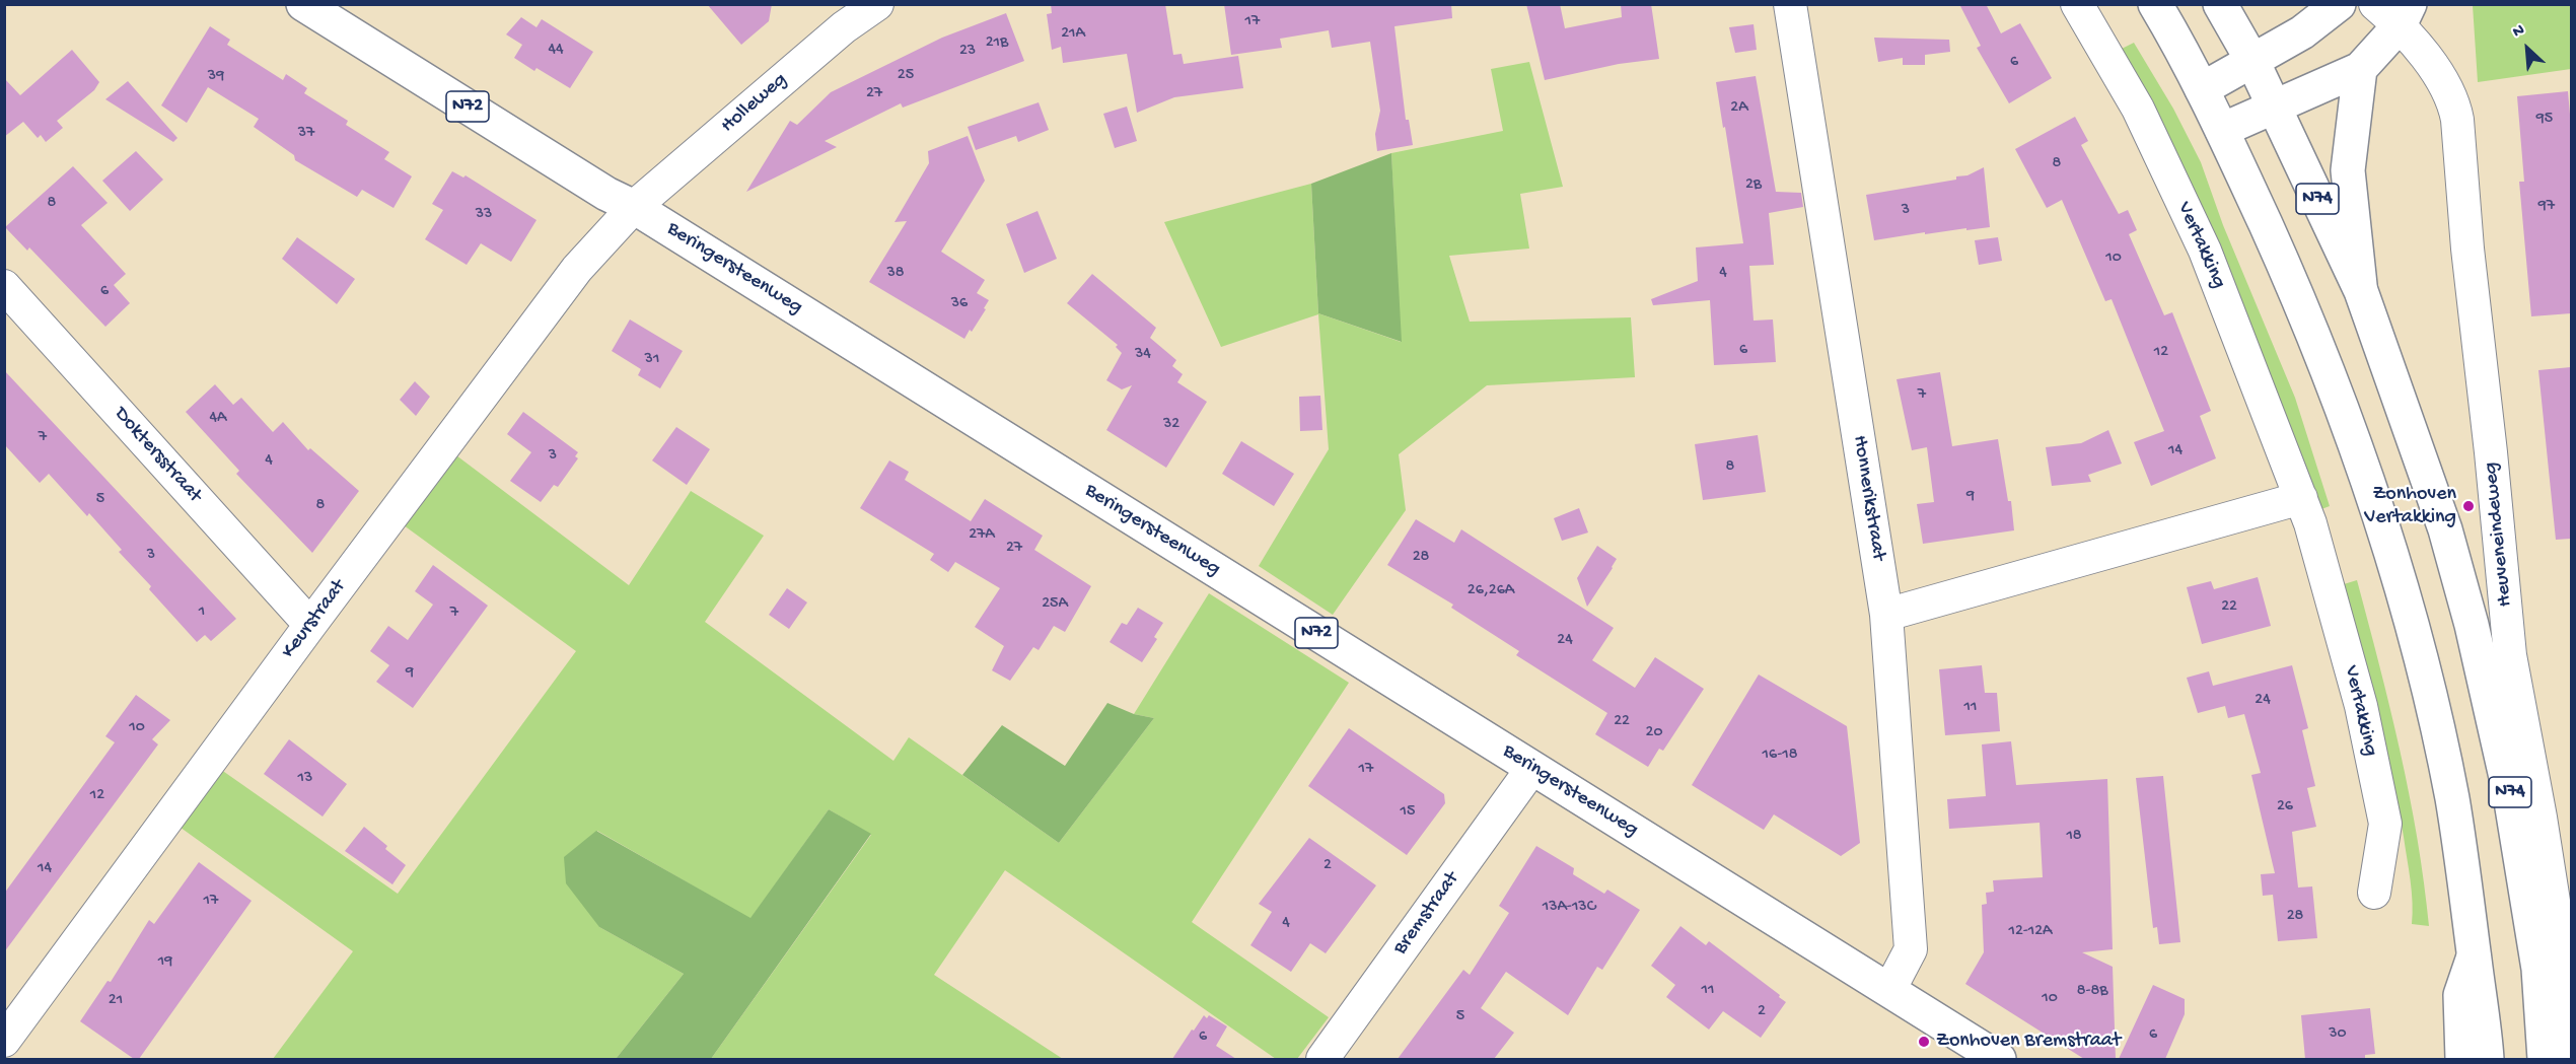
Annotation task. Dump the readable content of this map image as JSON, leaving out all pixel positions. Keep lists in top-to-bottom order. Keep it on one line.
{"streets":{"main road":["N72","N74","Beringersteenweg","Heuveneindeweg"],"street":["Holleweg","Vertakking","Doktersstraat","Honnerikstraat","Keurstraat","Bremstraat"]},"crossings":[["Holleweg","Beringersteenweg"],["Holleweg","Keurstraat"],["N74","Heuveneindeweg"],["Beringersteenweg","Honnerikstraat"],["Beringersteenweg","Keurstraat"],["Beringersteenweg","Bremstraat"],["Doktersstraat","Keurstraat"]],"places":["Zonhoven Vertakking","Zonhoven Bremstraat"],"house_numbers":["17","21A","21B","44","23","6","25","39","27","2A","95","37","8","2B","8","97","3","33","10","38","4","6","36","6","12","34","31","7","4A","32","7","14","3","4","8","9","5","8","27A","27","3","28","26,26A","25A","22","1","7","24","9","24","11","22","10","20","16-18","17","13","12","26","15","18","2","14","17","13A-13C","28","4","12-12A","19","11","8-8B","10","21","2","5","30","6","6"],"north":"top left"}
